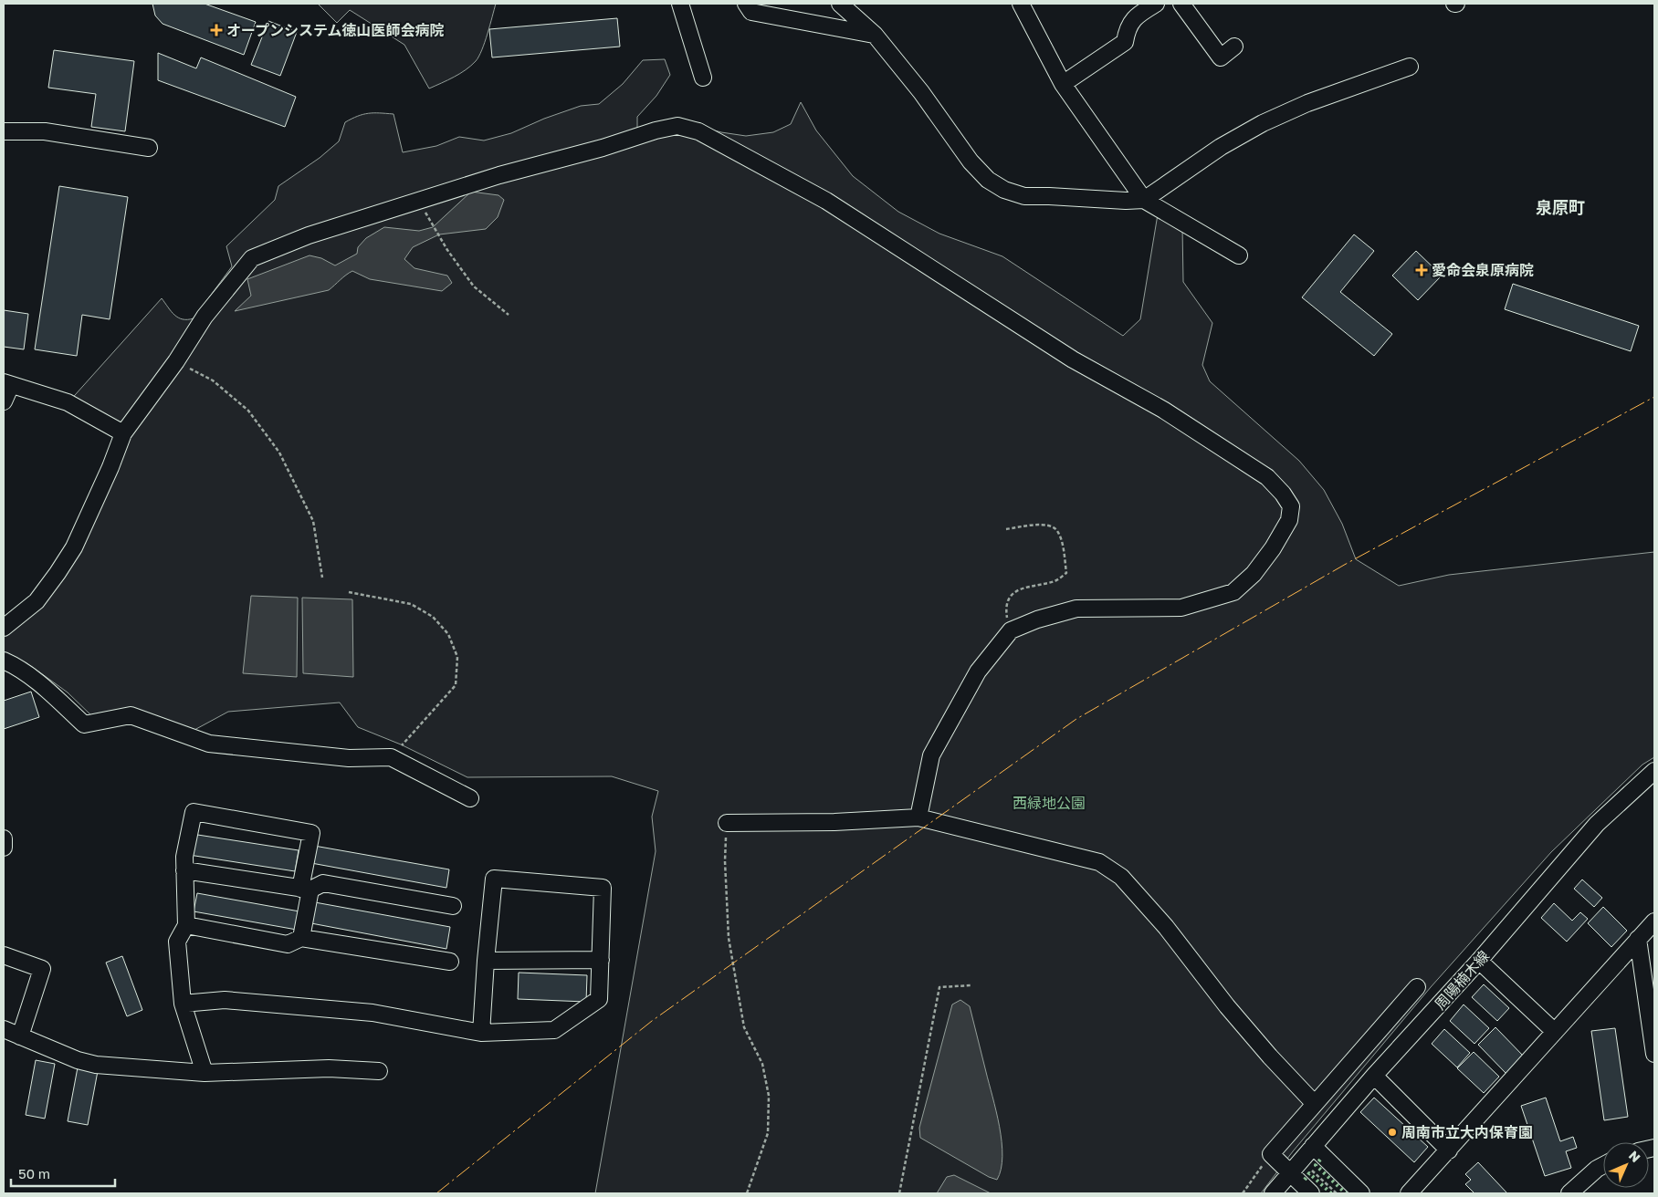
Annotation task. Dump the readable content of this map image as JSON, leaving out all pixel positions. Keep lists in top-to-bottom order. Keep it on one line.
{"streets":{"street":["周陽楠木線"]},"districts":["泉原町"],"parks":["西緑地公園"],"places":{"health":["オープンシステム徳山医師会病院","愛命会泉原病院"],"other":["周南市立大内保育園"]},"scale_bar":"50 m","north":"top right"}
